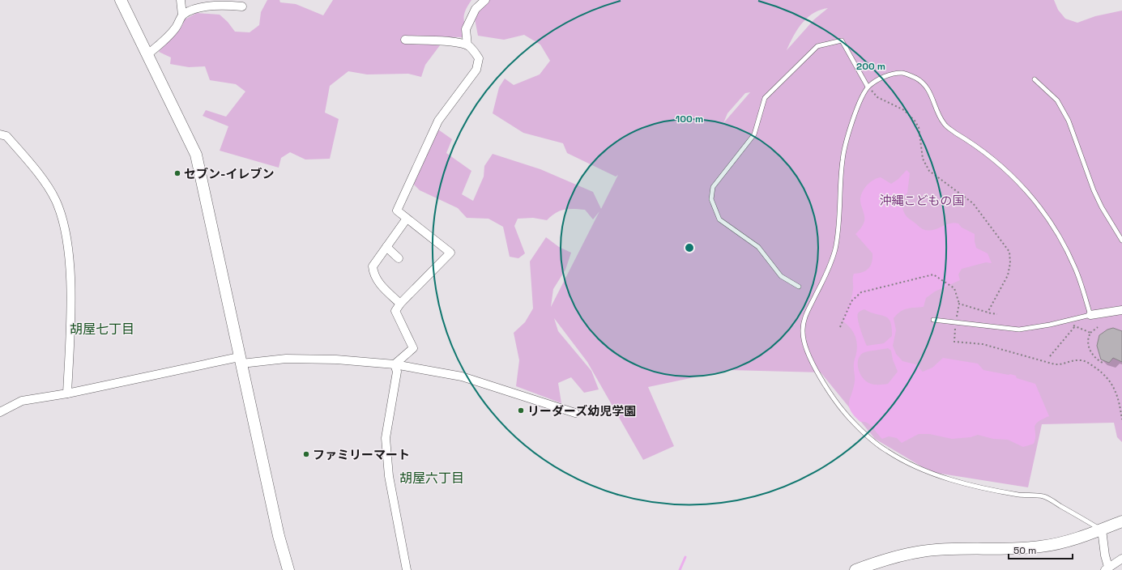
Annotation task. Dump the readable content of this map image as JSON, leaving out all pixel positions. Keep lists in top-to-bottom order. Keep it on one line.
{"districts":["胡屋七丁目","胡屋六丁目"],"parks":["沖縄こどもの国"],"places":["セブン-イレブン","リーダーズ幼児学園","ファミリーマート"],"scale_bar":"50 m","rings":["200 m","100 m"]}
